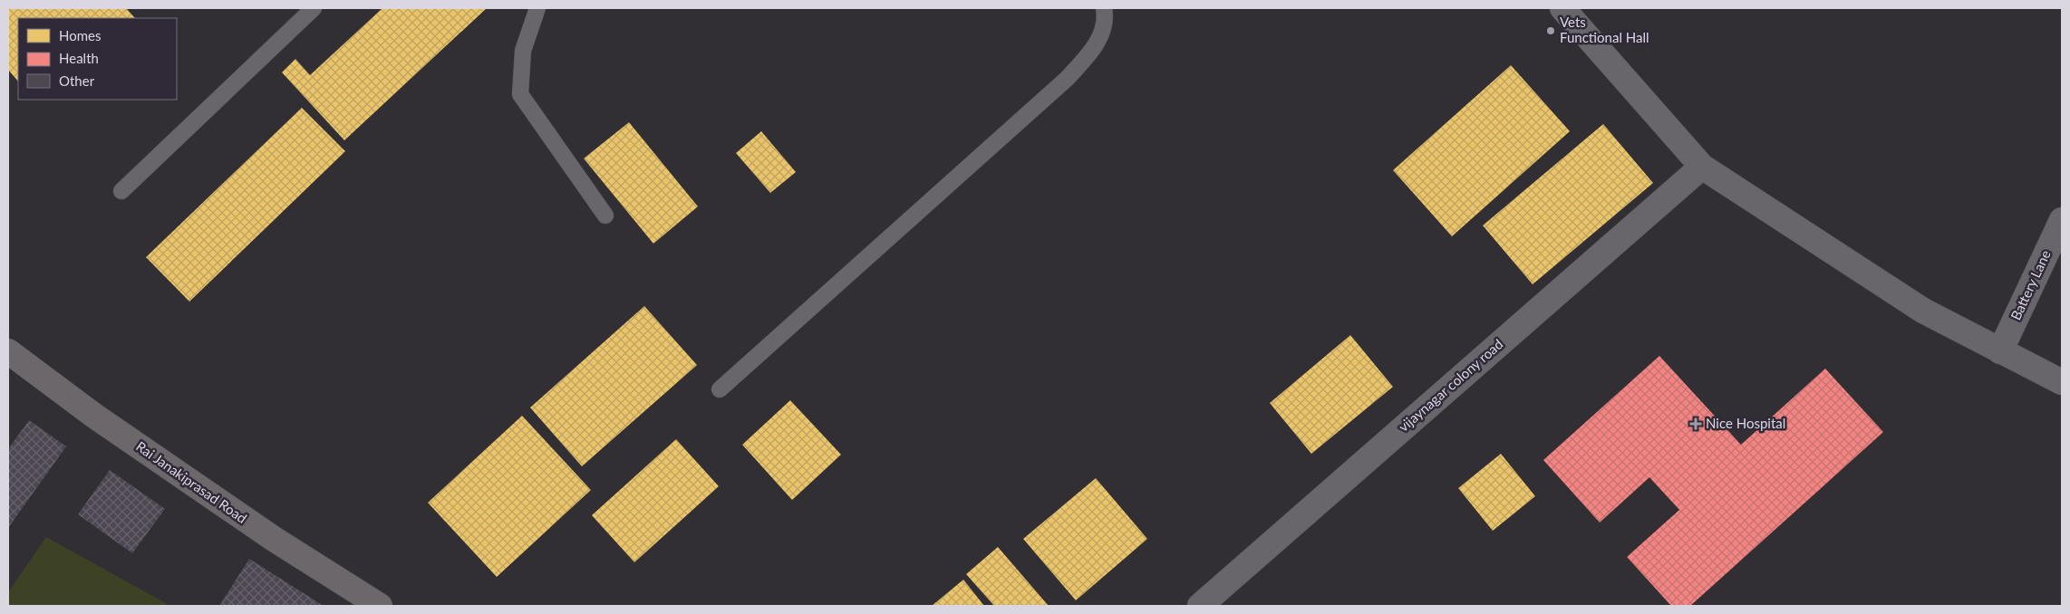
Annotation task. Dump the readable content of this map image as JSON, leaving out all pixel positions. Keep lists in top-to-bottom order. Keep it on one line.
{"streets":{"main road":["Rai Janakiprasad Road"],"street":["Battery Lane","vijaynagar colony road"]},"places":{"other":["Vets Functional Hall"],"health":["Nice Hospital"]},"legend":["Homes","Health","Other"]}
